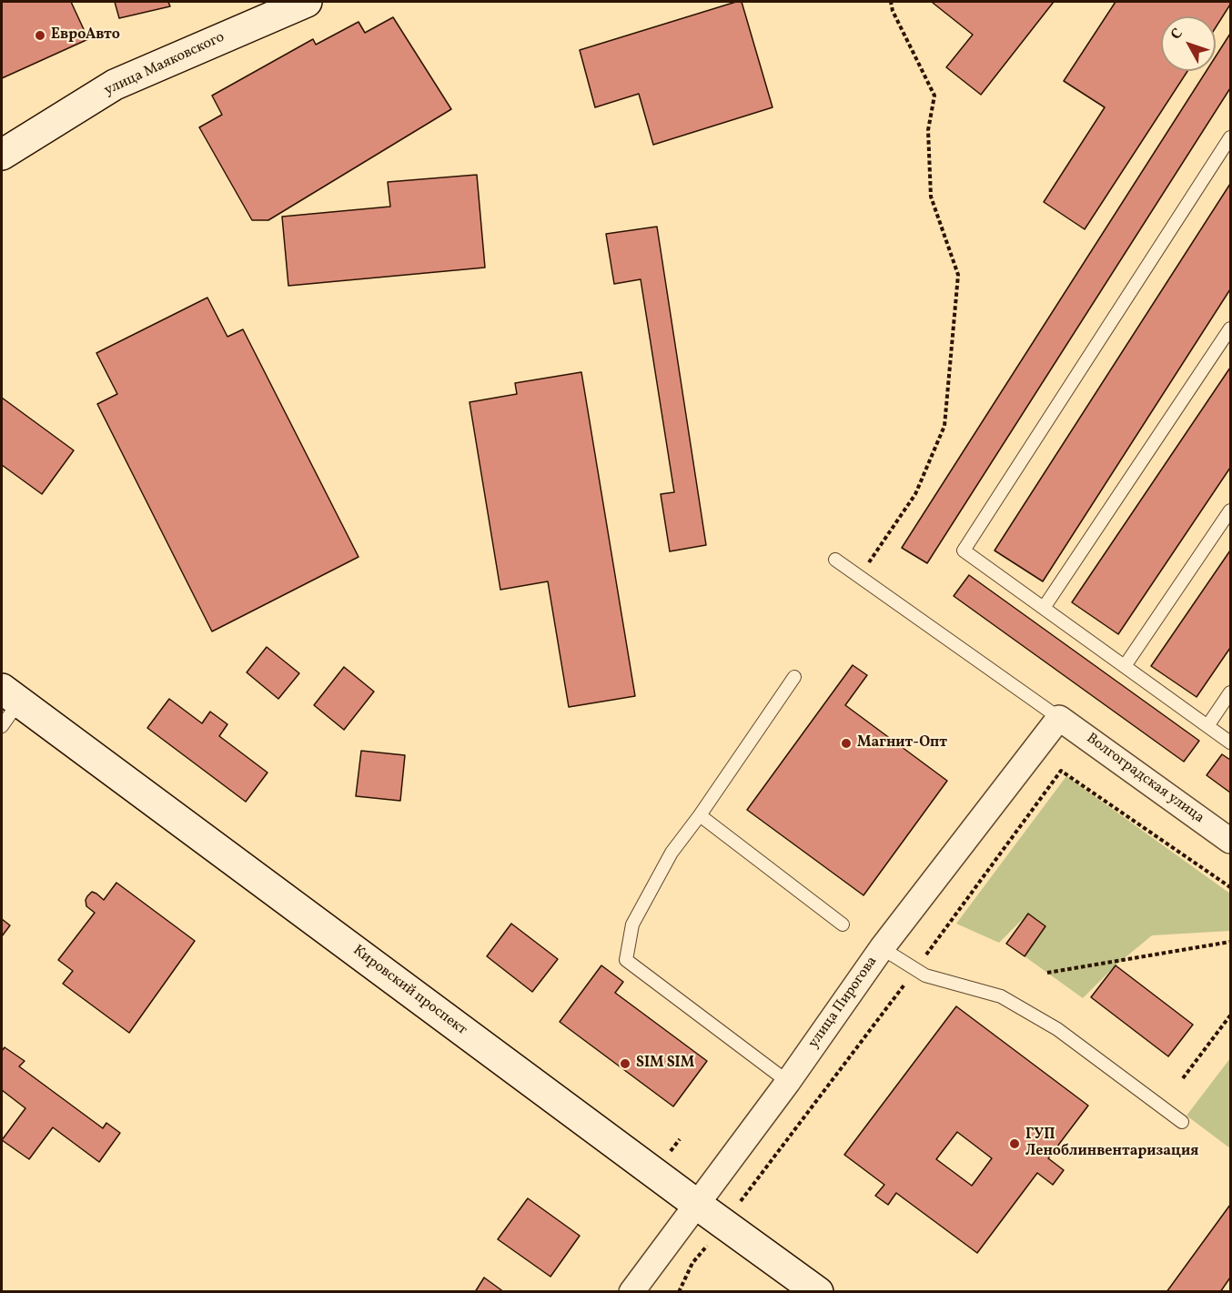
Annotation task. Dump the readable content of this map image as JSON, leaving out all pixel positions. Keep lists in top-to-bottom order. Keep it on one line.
{"streets":{"main road":["улица Маяковского","Кировский проспект"],"street":["Волгоградская улица","улица Пирогова"]},"crossings":[["Волгоградская улица","улица Пирогова"],["Кировский проспект","улица Пирогова"]],"places":["ЕвроАвто","Магнит-Опт","SIM SIM","ГУП Леноблинвентаризация"],"north":"top left"}
